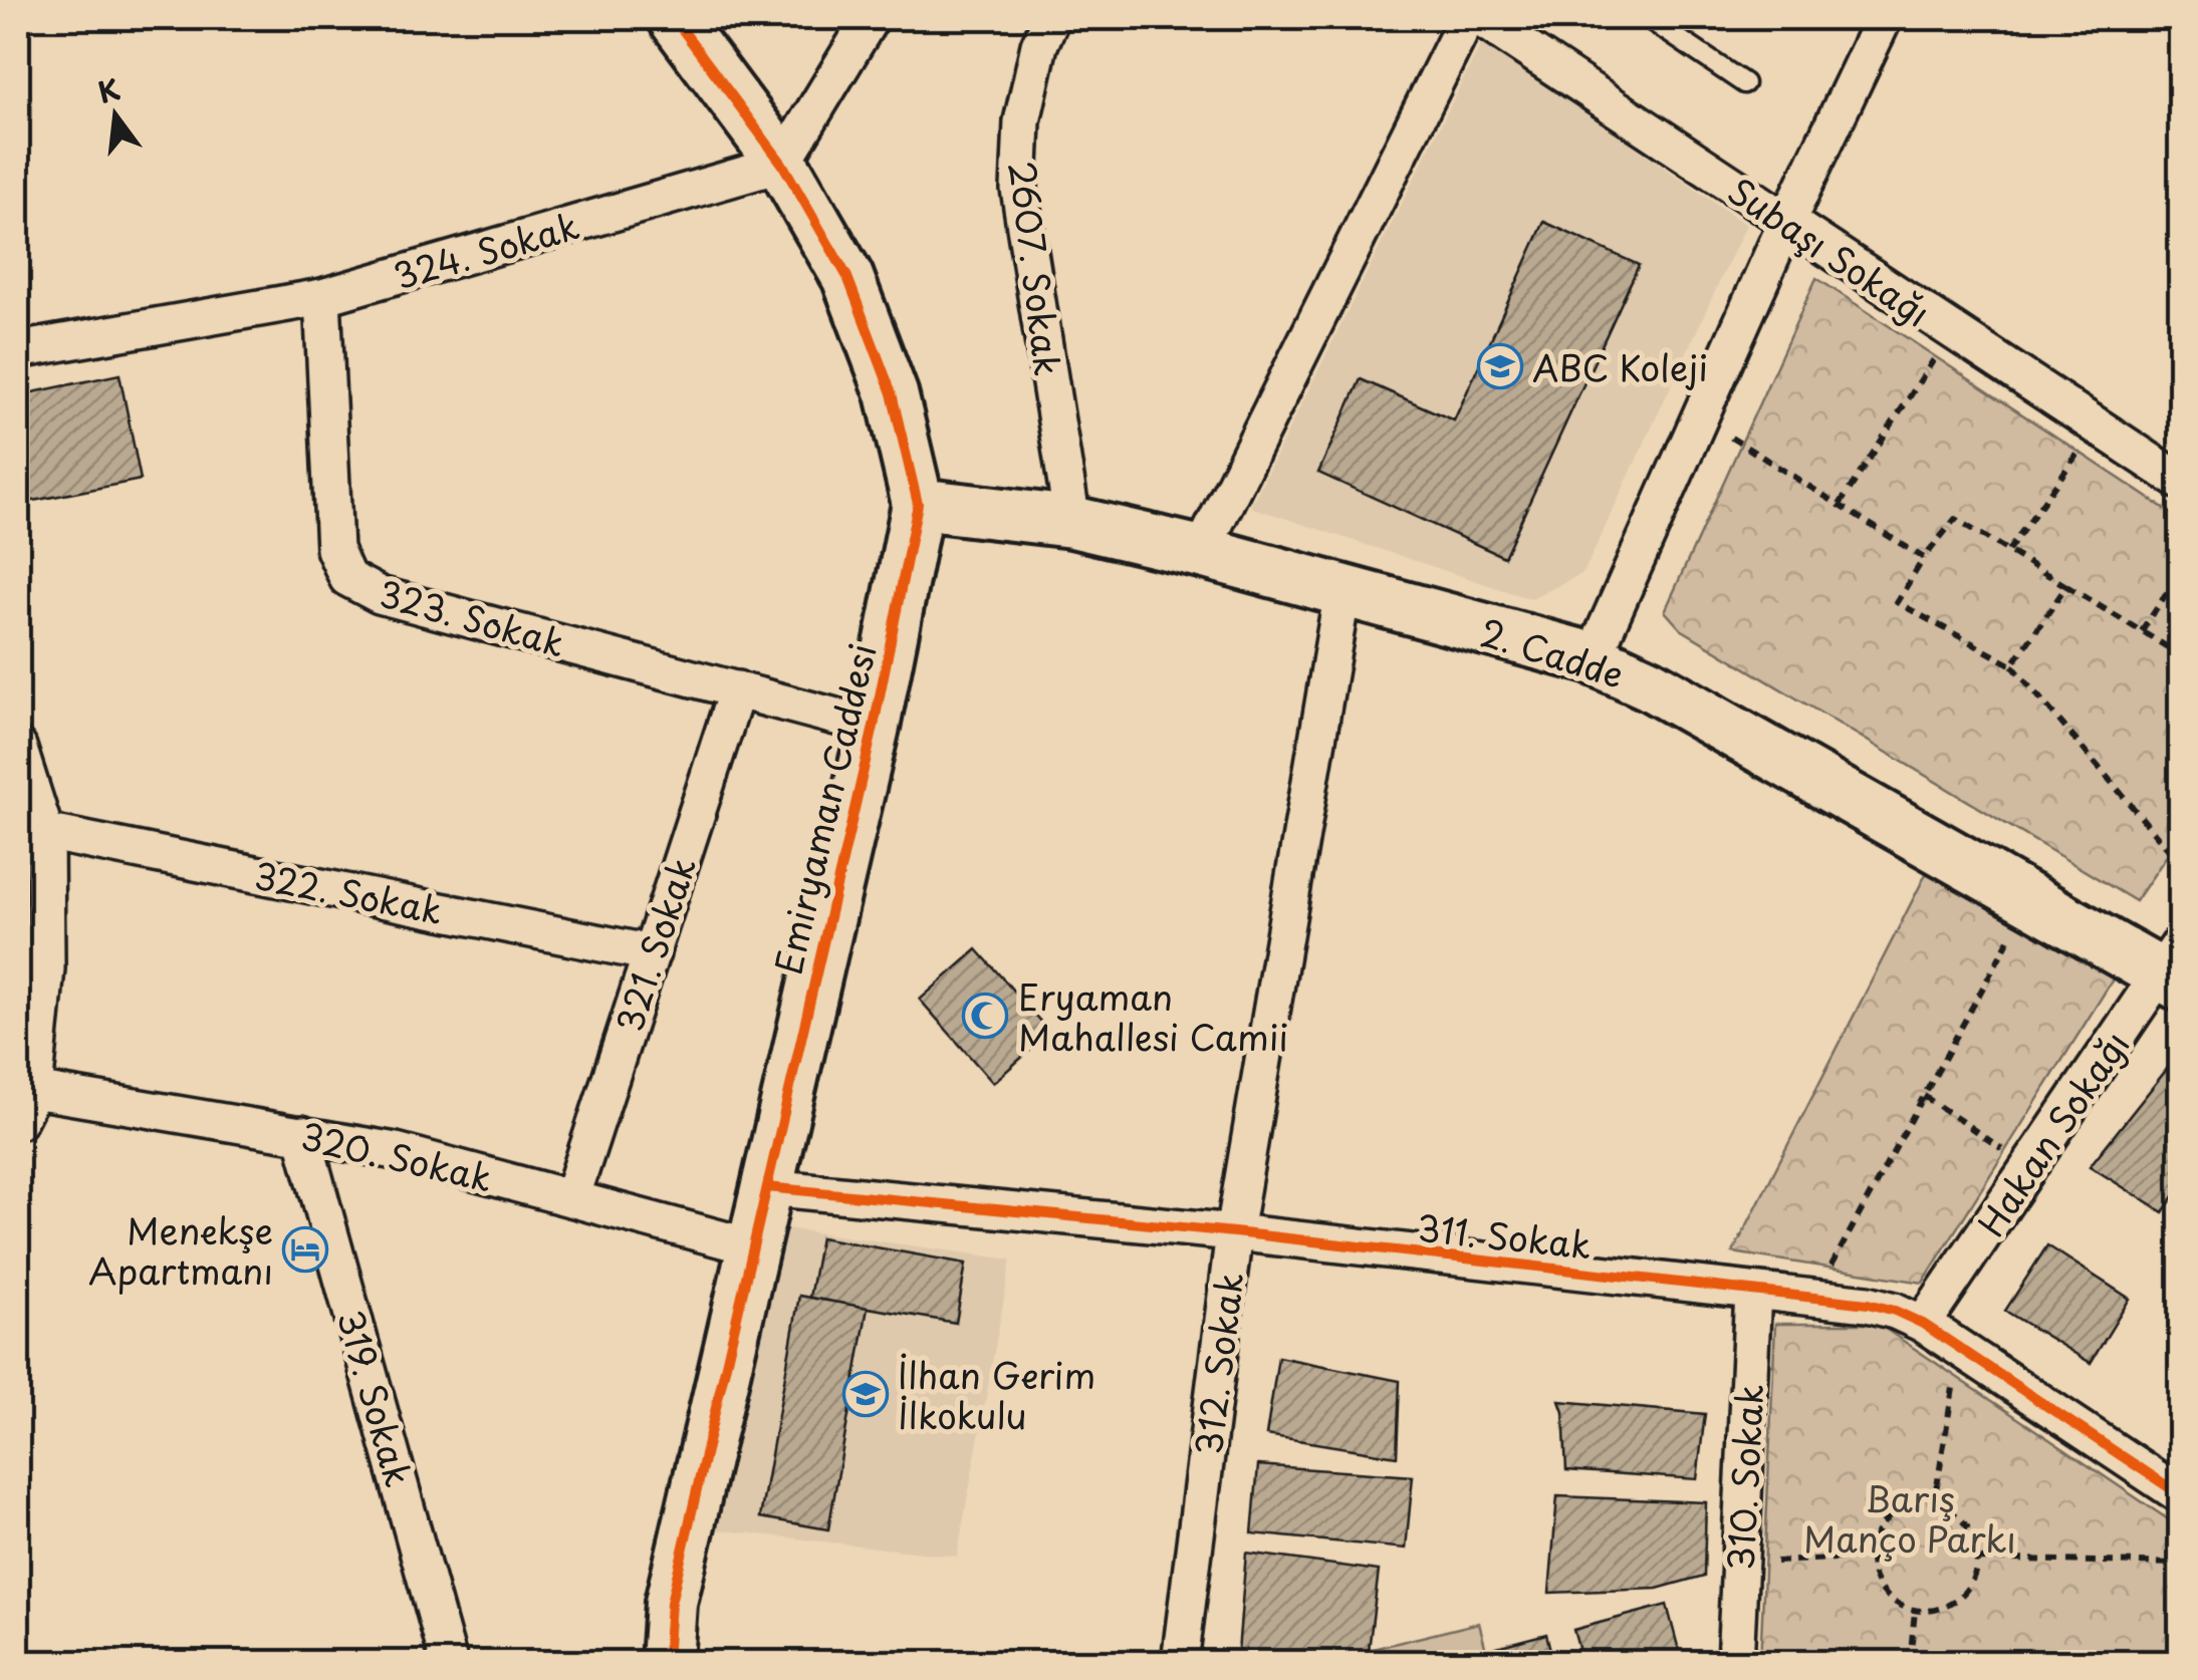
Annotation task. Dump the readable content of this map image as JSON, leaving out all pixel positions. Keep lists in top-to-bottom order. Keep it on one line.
{"streets":{"street":["324. Sokak","Subaşı Sokağı","2607. Sokak","323. Sokak","2. Cadde","Emiryaman Caddesi","322. Sokak","321. Sokak","Hakan Sokağı","320. Sokak","311. Sokak","312. Sokak","319. Sokak","310. Sokak"]},"crossings":[["324. Sokak","323. Sokak"],["324. Sokak","Emiryaman Caddesi"],["2607. Sokak","2. Cadde"],["323. Sokak","Emiryaman Caddesi"],["323. Sokak","321. Sokak"],["2. Cadde","Emiryaman Caddesi"],["2. Cadde","Hakan Sokağı"],["2. Cadde","312. Sokak"],["Emiryaman Caddesi","320. Sokak"],["Emiryaman Caddesi","311. Sokak"],["322. Sokak","321. Sokak"],["321. Sokak","320. Sokak"],["Hakan Sokağı","311. Sokak"],["320. Sokak","319. Sokak"],["311. Sokak","312. Sokak"],["311. Sokak","310. Sokak"]],"parks":["Barış Manço Parkı"],"places":{"school or university":["ABC Koleji","İlhan Gerim İlkokulu"],"mosque":["Eryaman Mahallesi Camii"],"hotel":["Menekşe Apartmanı"]},"north":"top"}
